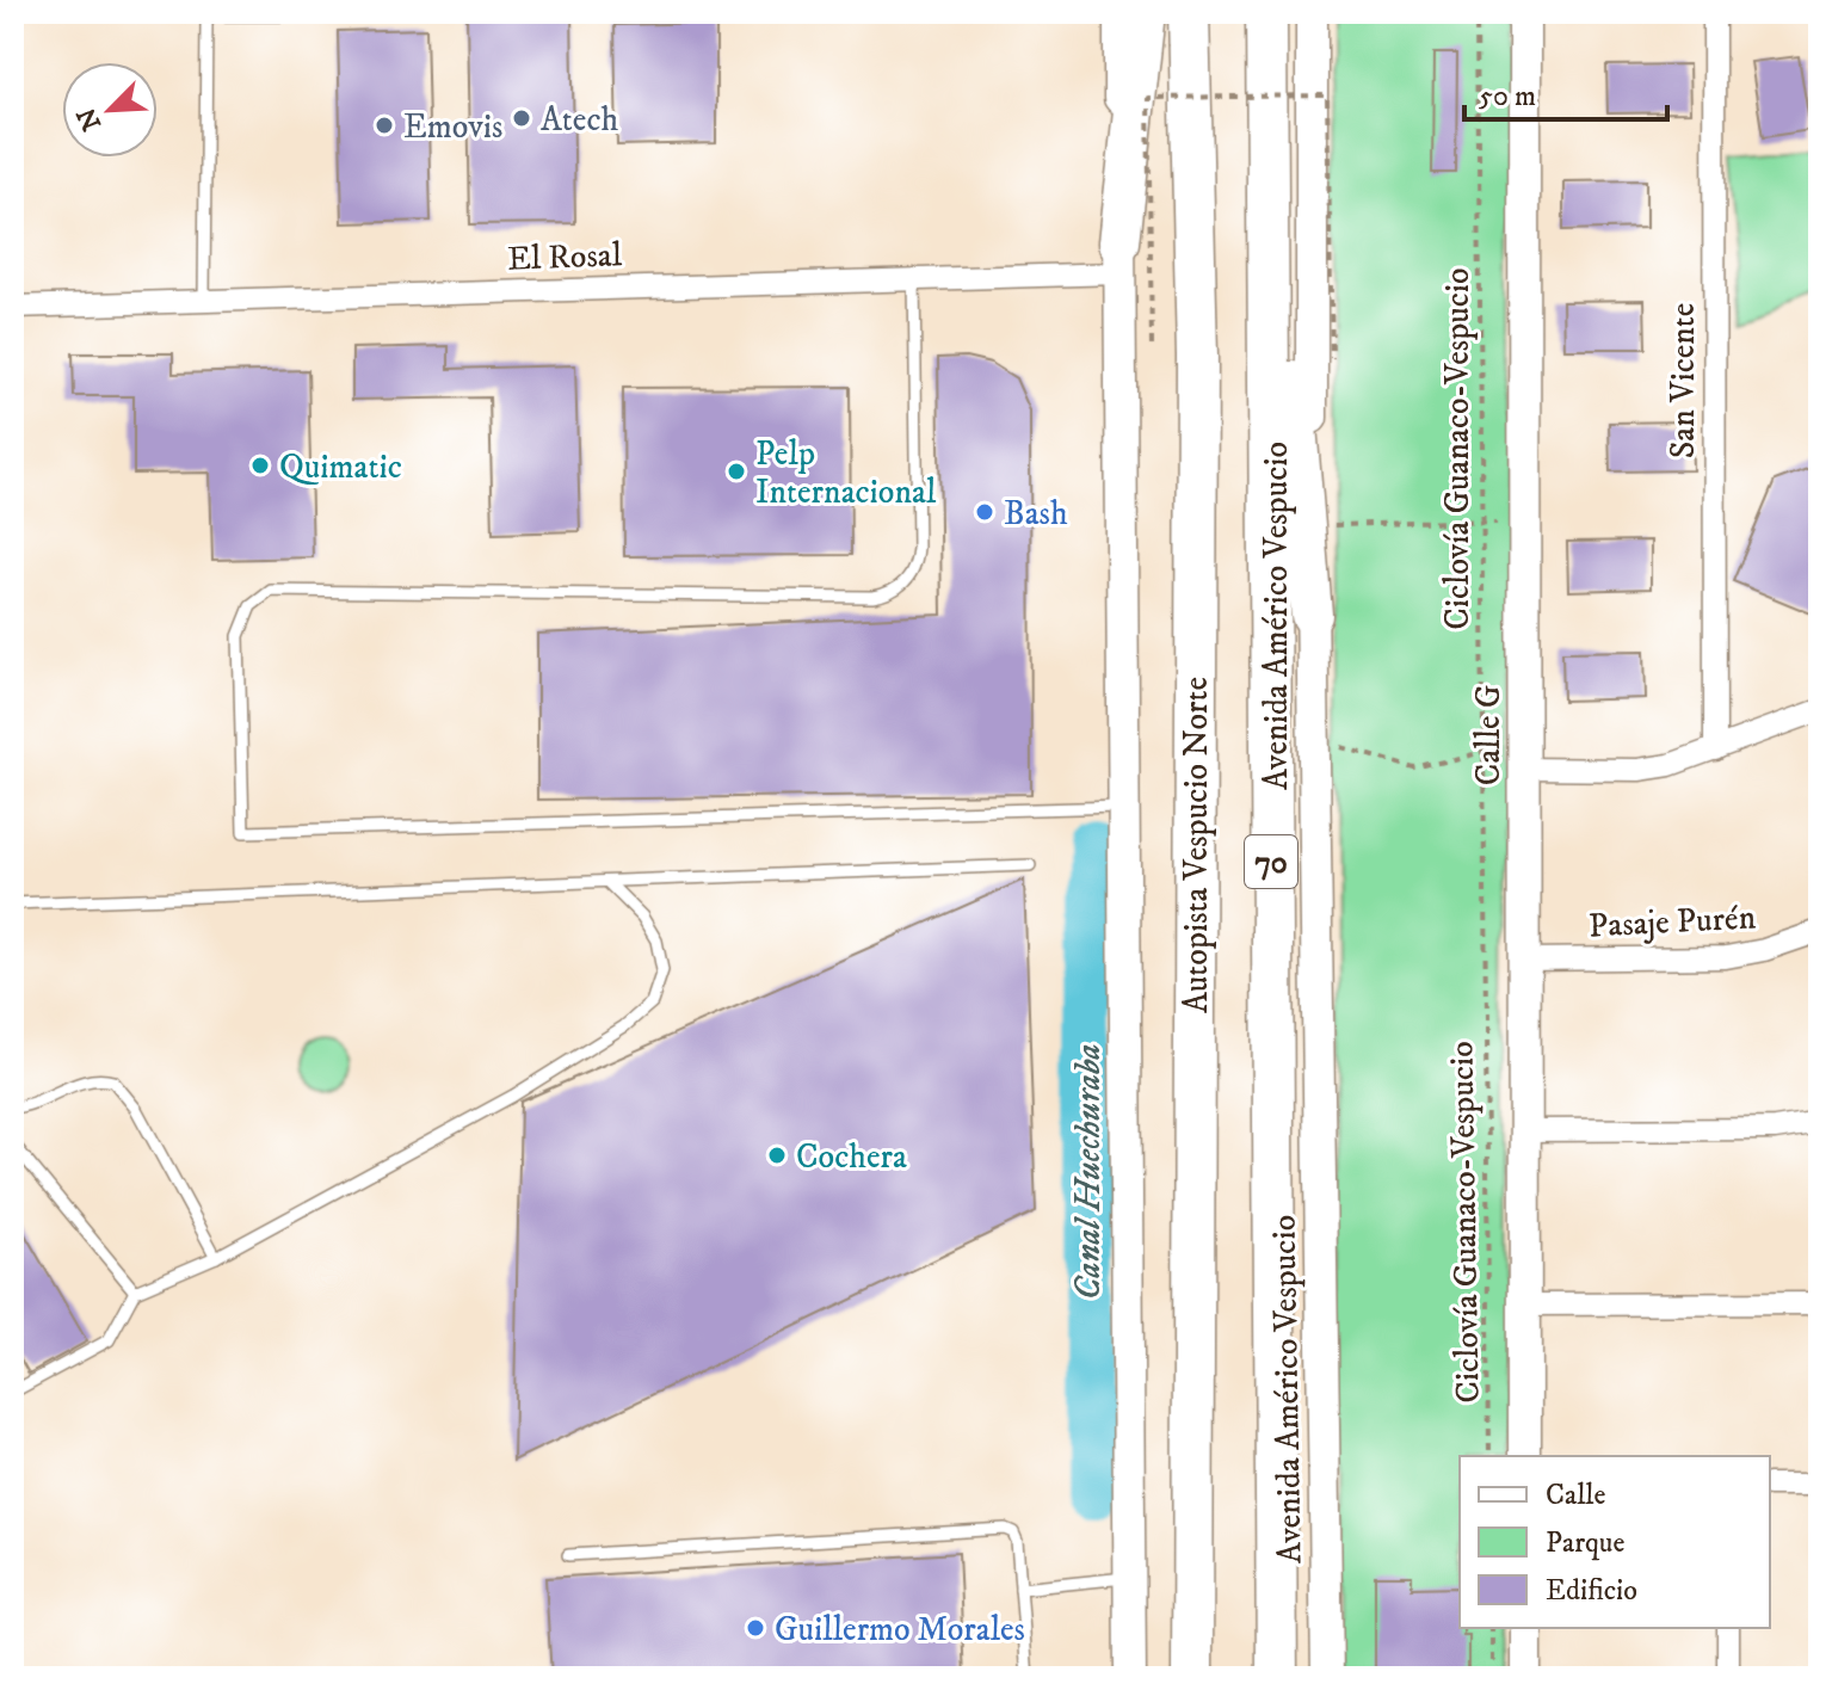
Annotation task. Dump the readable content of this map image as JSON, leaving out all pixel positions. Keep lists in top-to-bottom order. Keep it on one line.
{"streets":{"highway":["Autopista Vespucio Norte","70"],"main road":["Avenida Américo Vespucio","Calle G"],"street":["El Rosal","San Vicente","Pasaje Purén"],"path":["Ciclovía Guanaco-Vespucio"]},"crossings":[["Calle G","Pasaje Purén"]],"water":["Canal Huechuraba"],"places":["Atech","Emovis","Quimatic","Pelp Internacional","Bash","Cochera","Guillermo Morales"],"legend":["Calle","Parque","Edificio"],"scale_bar":"50 m","north":"bottom left"}
